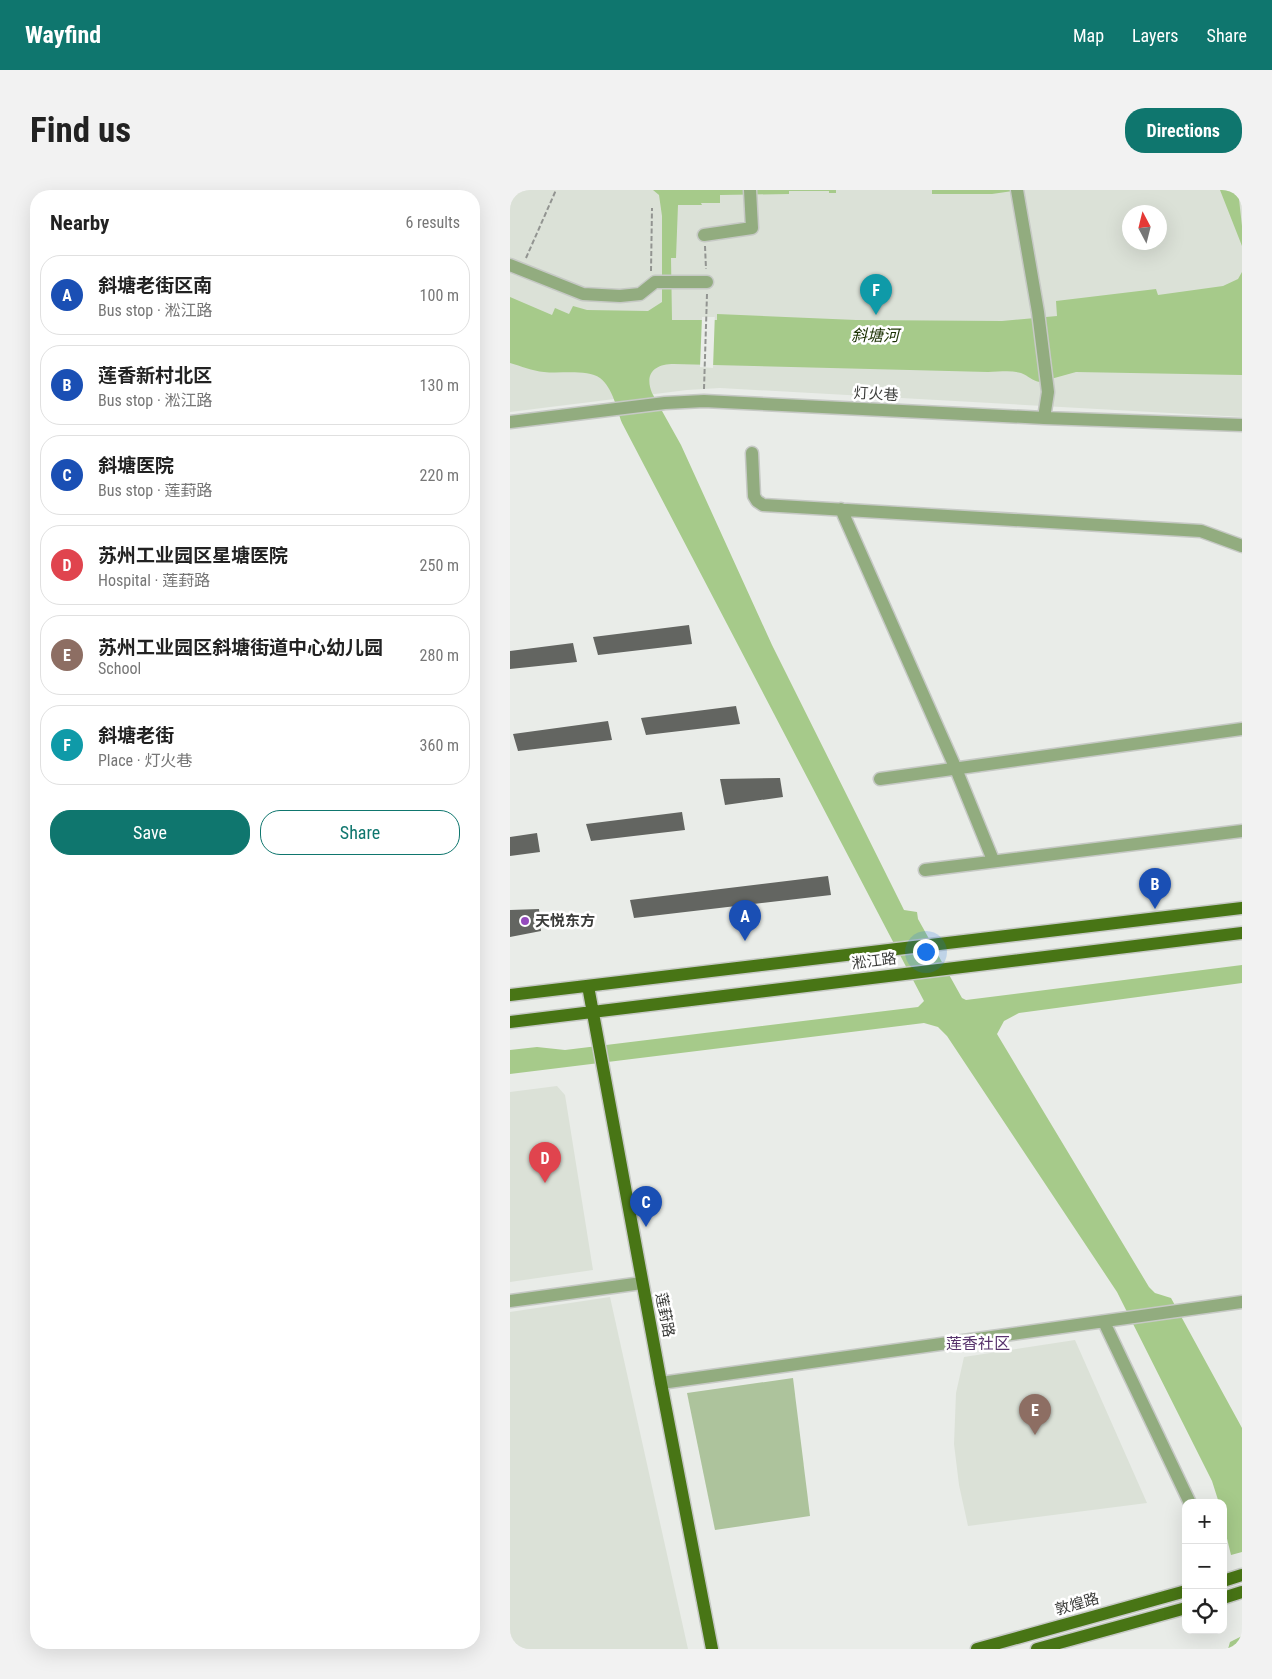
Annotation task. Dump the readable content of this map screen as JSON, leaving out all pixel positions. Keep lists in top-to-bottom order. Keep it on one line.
{"streets":{"main road":["淞江路","莲葑路","敦煌路"],"street":["灯火巷"]},"crossings":[["淞江路","莲葑路"]],"districts":["莲香社区"],"water":["斜塘河"],"places":["天悦东方"],"north":"top","page":{"header":"Wayfind","nav":["Map","Layers","Share"],"buttons":["Directions",["Save","Share"]],"title":"Find us","heading":["Nearby","6 results"],"list":[{"mark":"A","name":"斜塘老街区南","note":"Bus stop · 淞江路","value":"100 m"},{"mark":"B","name":"莲香新村北区","note":"Bus stop · 淞江路","value":"130 m"},{"mark":"C","name":"斜塘医院","note":"Bus stop · 莲葑路","value":"220 m"},{"mark":"D","name":"苏州工业园区星塘医院","note":"Hospital · 莲葑路","value":"250 m"},{"mark":"E","name":"苏州工业园区斜塘街道中心幼儿园","note":"School","value":"280 m"},{"mark":"F","name":"斜塘老街","note":"Place · 灯火巷","value":"360 m"}],"pins":["F","B","A","D","C","E"],"map_buttons":["+","−"]}}
